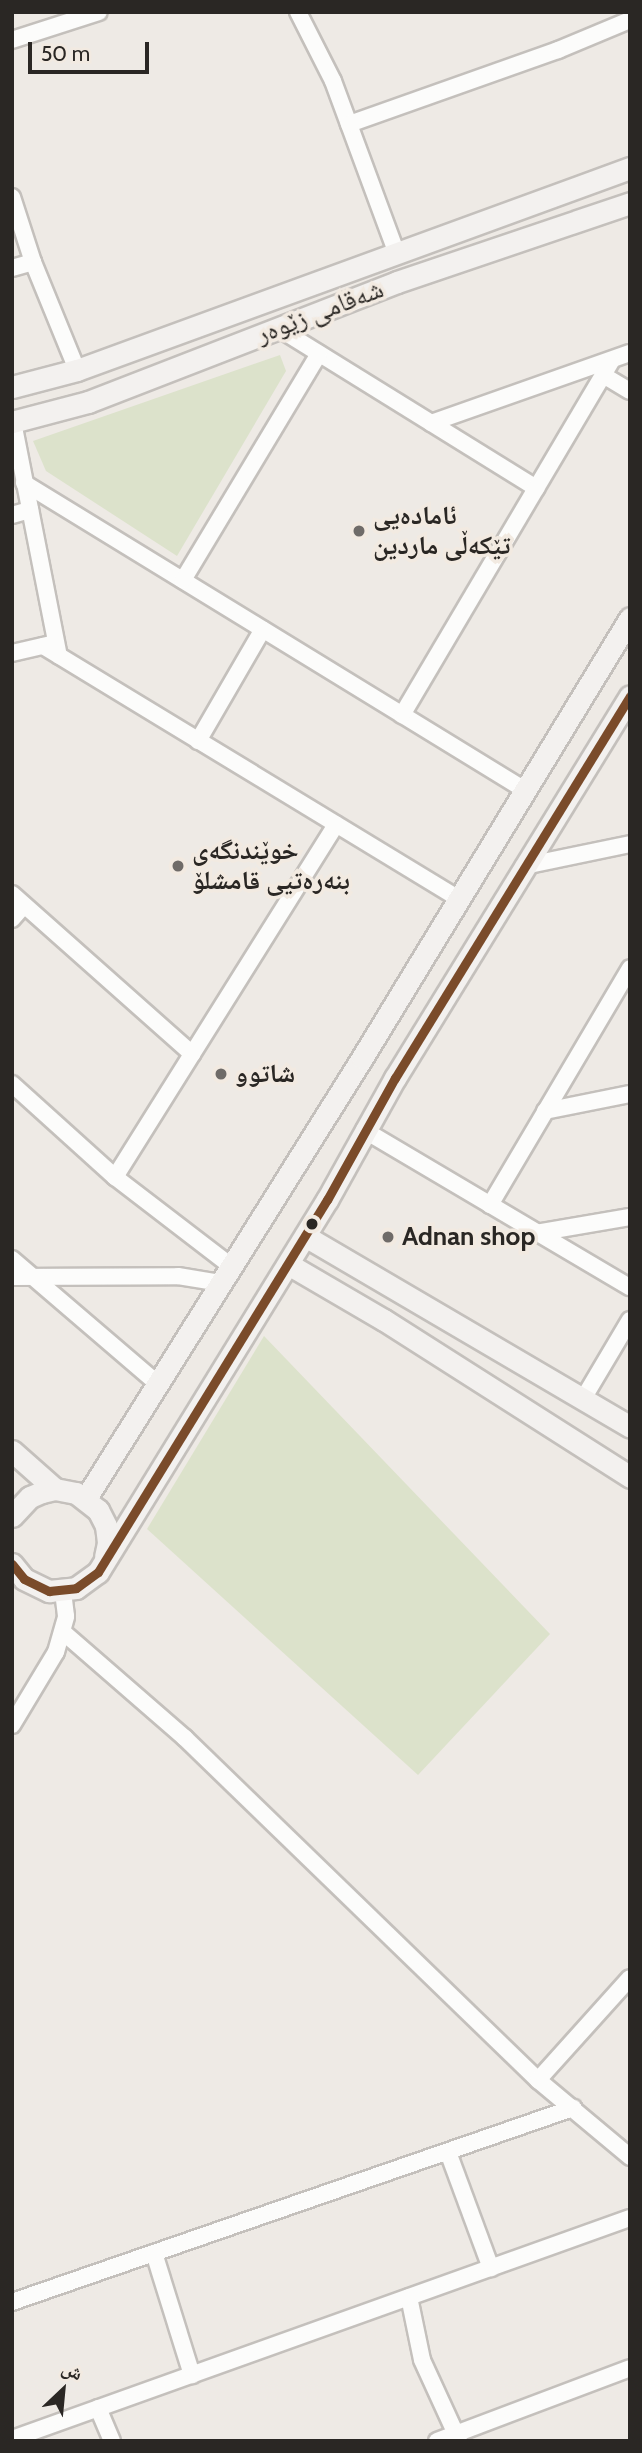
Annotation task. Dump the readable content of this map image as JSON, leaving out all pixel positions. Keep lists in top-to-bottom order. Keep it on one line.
{"streets":{"street":["شەقامی زێوەر"]},"places":["ئامادەیی تێکەڵی ماردین","خوێندنگەی بنەرەتیی قامشلۆ","شاتوو","Adnan shop"],"scale_bar":"50 m","north":"top right"}
